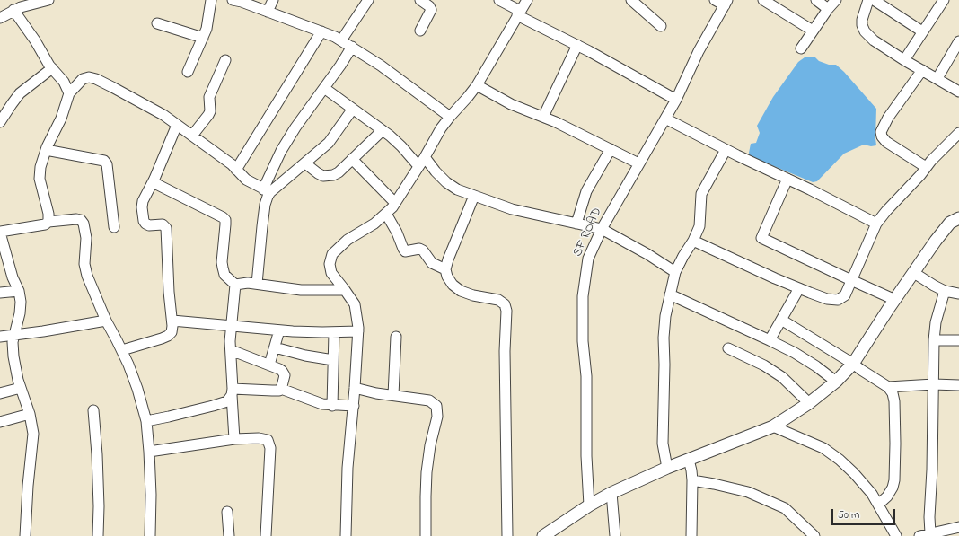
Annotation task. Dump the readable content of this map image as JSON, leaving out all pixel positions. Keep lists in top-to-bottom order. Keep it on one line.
{"streets":{"street":["SF ROAD"]},"scale_bar":"50 m"}
